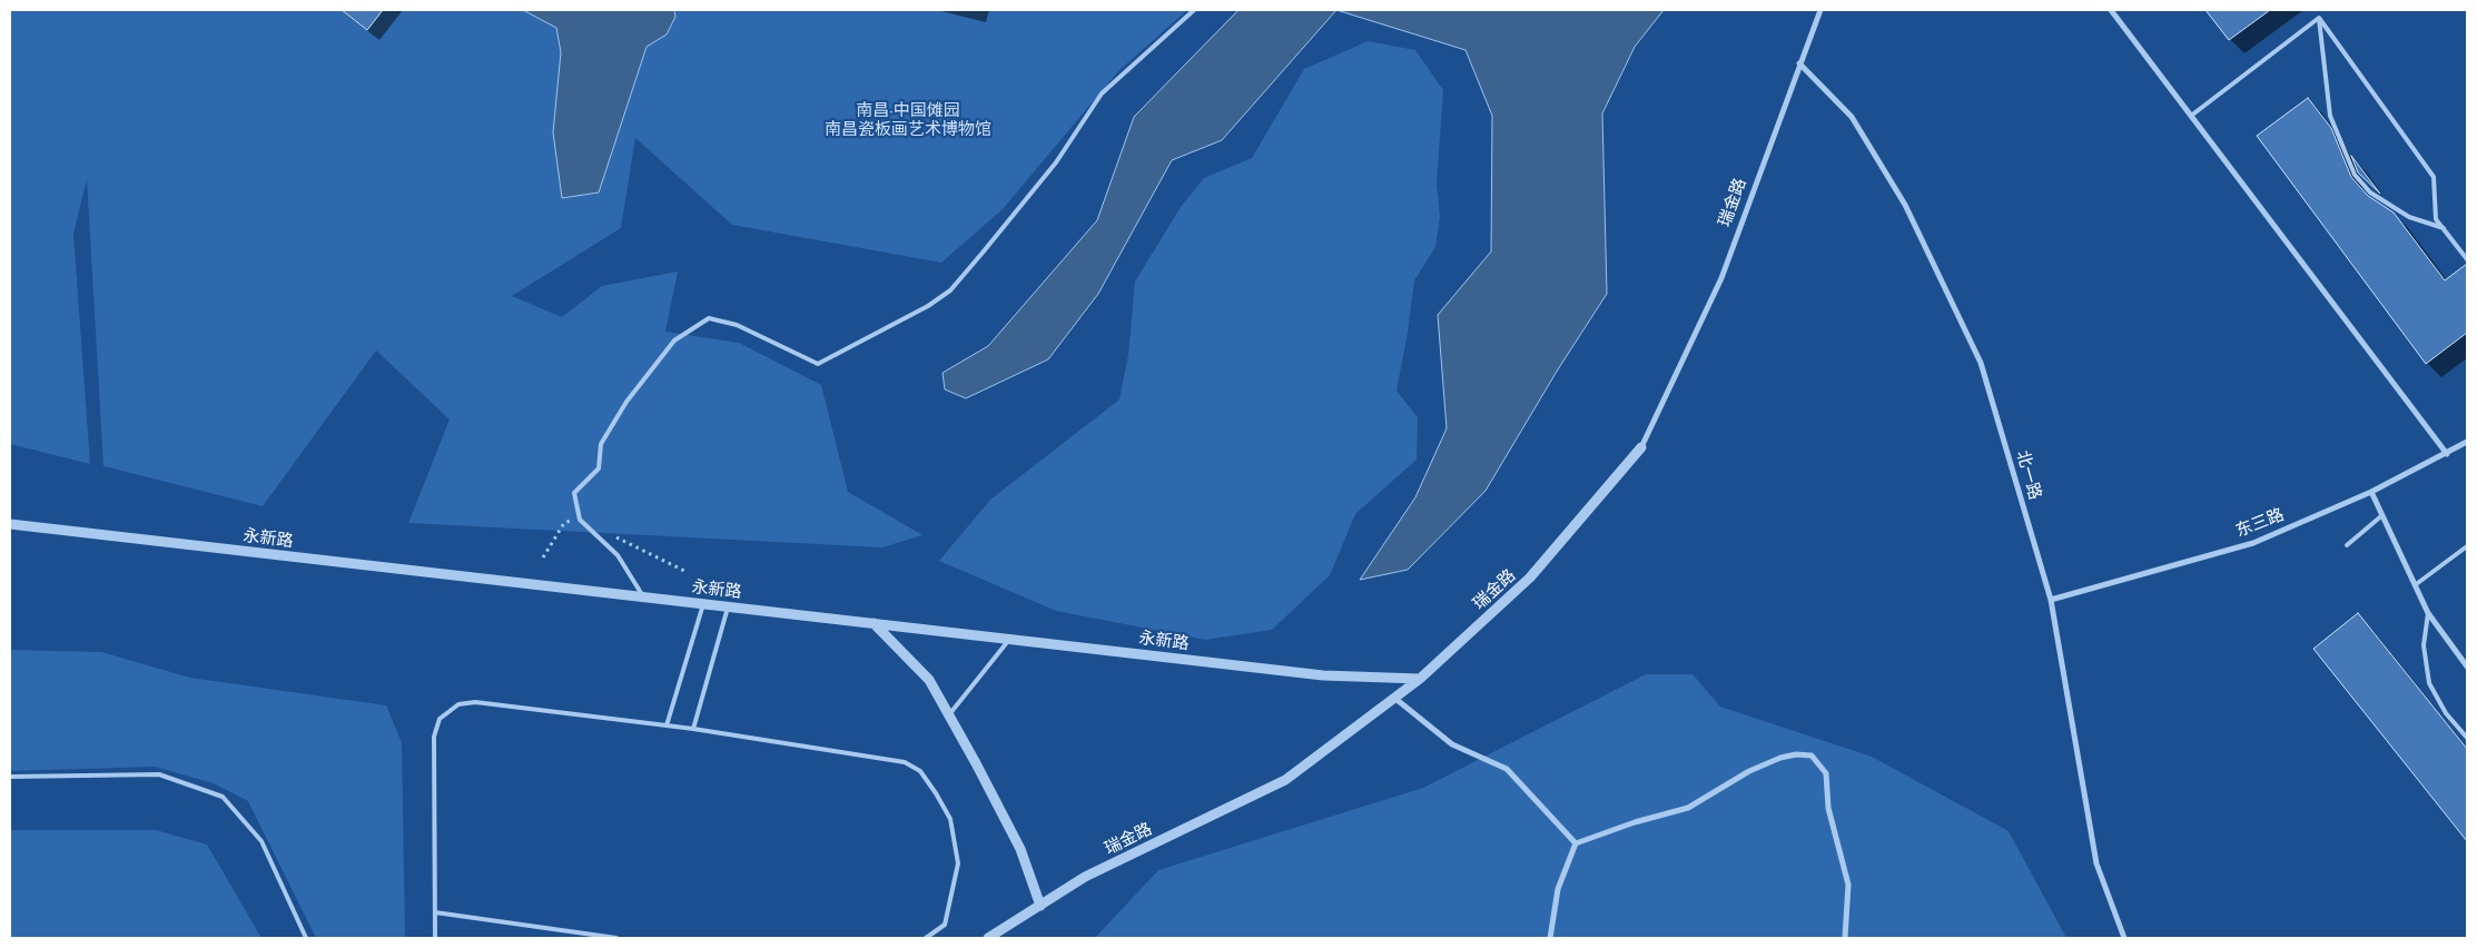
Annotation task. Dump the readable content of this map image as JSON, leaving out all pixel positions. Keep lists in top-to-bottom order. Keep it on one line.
{"streets":{"street":["瑞金路","北一路","东三路","永新路"]},"crossings":[["瑞金路","北一路"],["瑞金路","永新路"],["北一路","东三路"]],"parks":["南昌·中国傩园 南昌瓷板画艺术博物馆"]}
